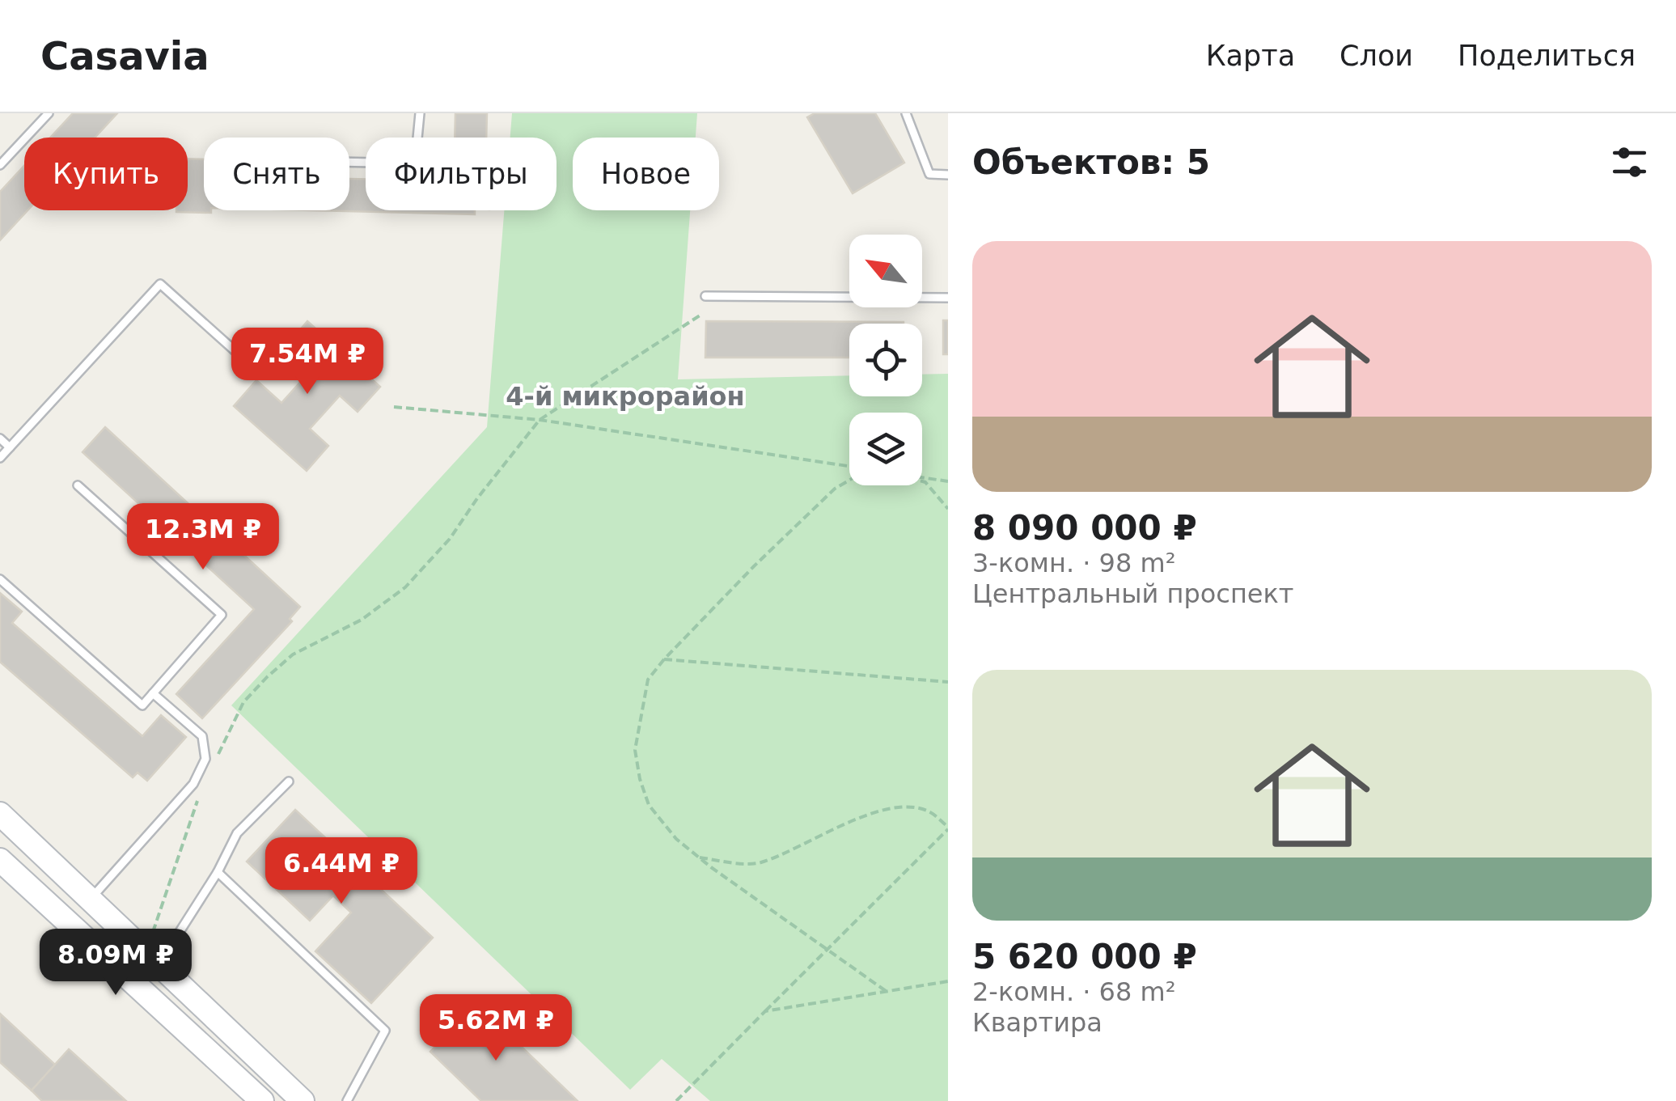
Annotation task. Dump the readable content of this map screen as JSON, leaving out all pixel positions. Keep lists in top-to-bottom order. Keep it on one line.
{"districts":["4-й микрорайон"],"north":"top left","page":{"header":"Casavia","nav":["Карта","Слои","Поделиться"],"heading":"Объектов: 5","chip":["Купить","Снять","Фильтры","Новое"],"list":[{"name":"8 090 000 ₽","note":"3-комн. · 98 m² · Центральный проспект"},{"name":"5 620 000 ₽","note":"2-комн. · 68 m² · Квартира"}],"price":["7.54M ₽","12.3M ₽","6.44M ₽","8.09M ₽","5.62M ₽"]}}
